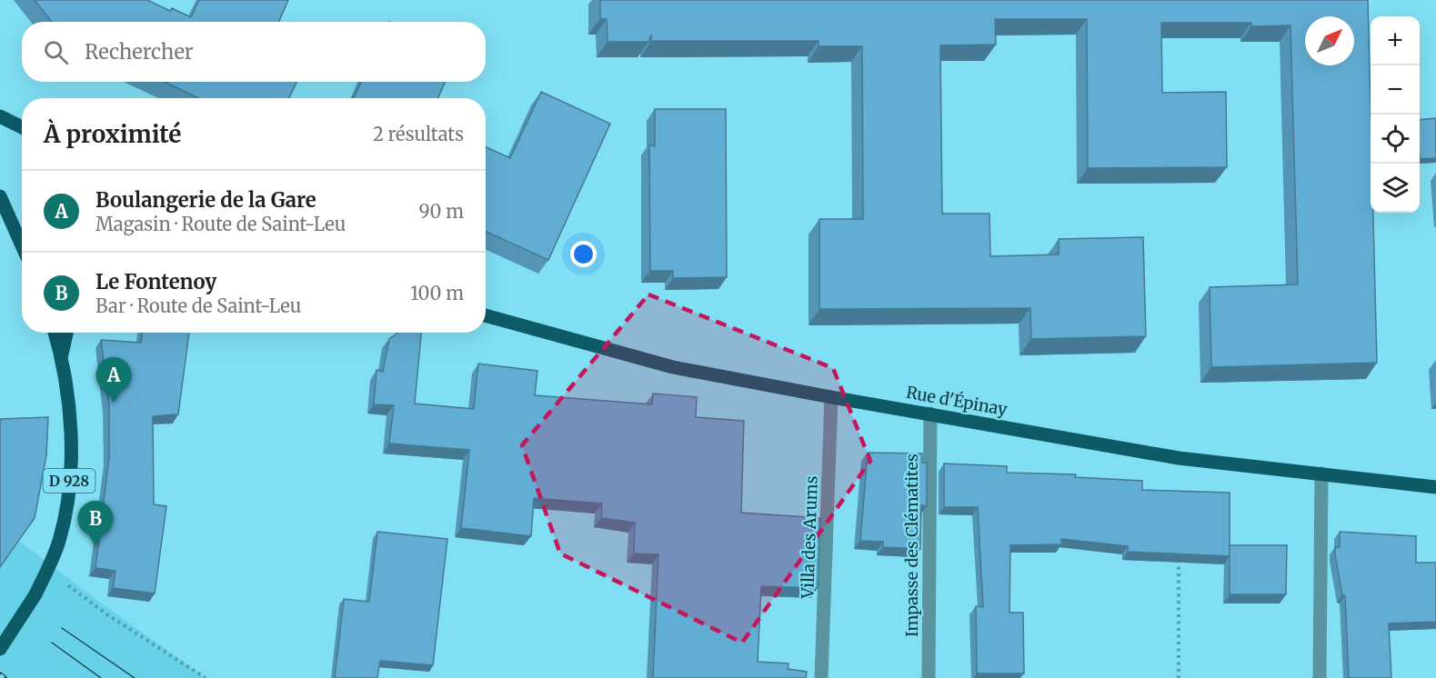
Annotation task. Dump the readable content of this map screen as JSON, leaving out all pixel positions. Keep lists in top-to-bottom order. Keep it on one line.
{"streets":{"main road":["Rue d'Épinay","D 928"],"street":["Villa des Arums","Impasse des Clématites"]},"crossings":[["Rue d'Épinay","Villa des Arums"],["Rue d'Épinay","Impasse des Clématites"]],"north":"top right","page":{"map_buttons":["+","−"],"search":"Rechercher","heading":["À proximité","2 résultats"],"list":[{"mark":"A","name":"Boulangerie de la Gare","note":"Magasin · Route de Saint-Leu","value":"90 m"},{"mark":"B","name":"Le Fontenoy","note":"Bar · Route de Saint-Leu","value":"100 m"}],"pins":["A","B"]}}
